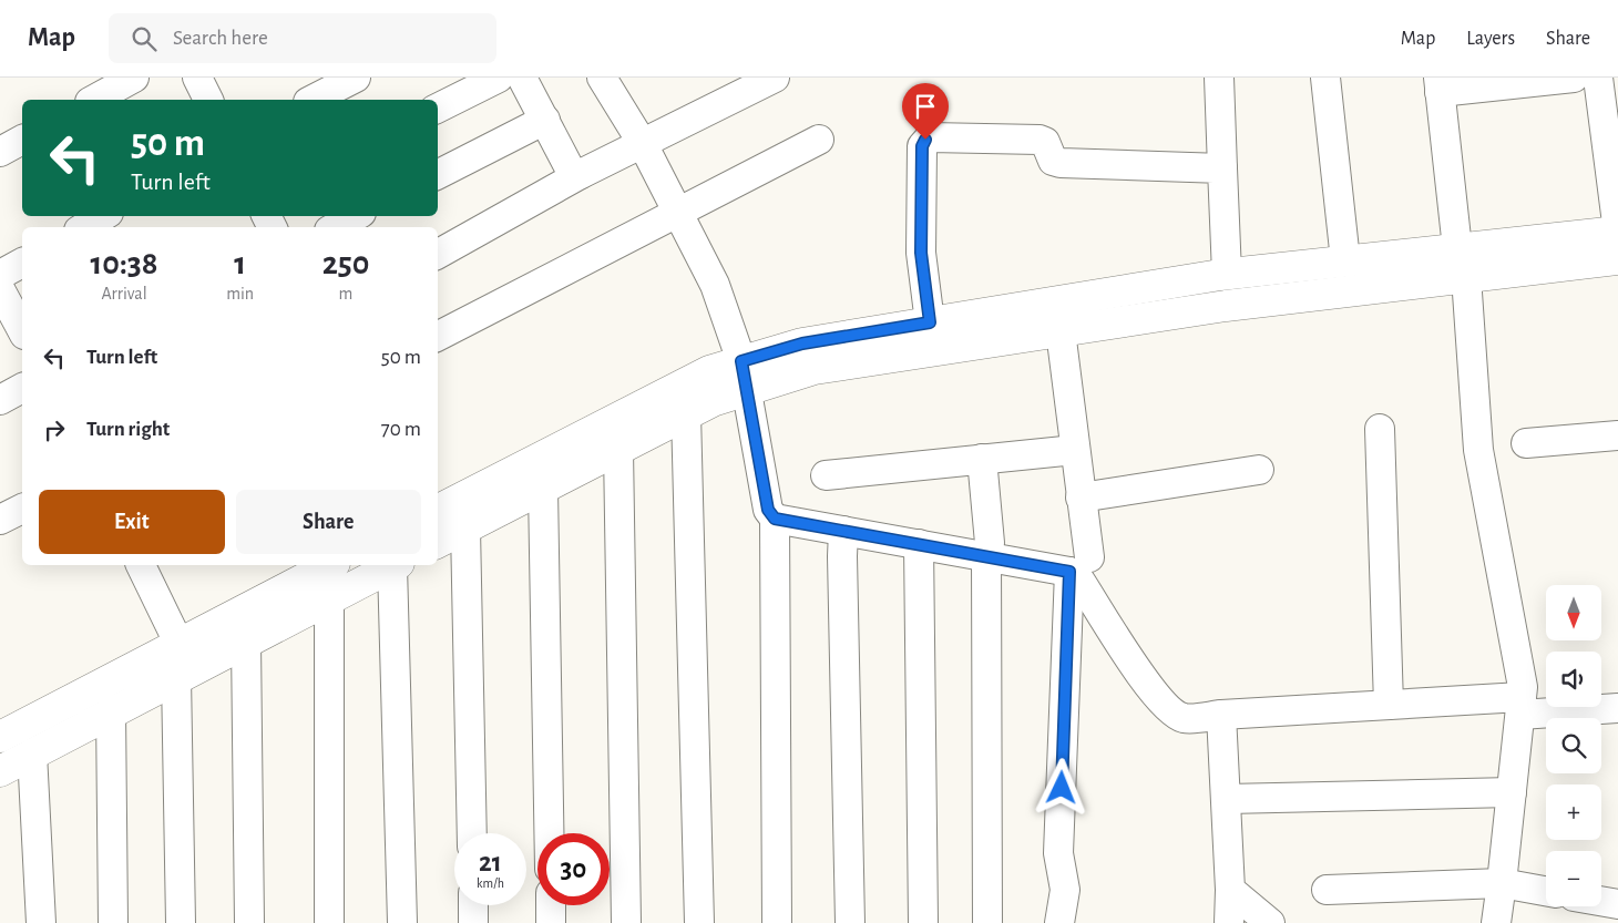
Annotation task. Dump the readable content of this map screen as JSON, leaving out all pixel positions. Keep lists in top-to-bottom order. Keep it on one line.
{"north":"bottom","page":{"header":"Map","search":"Search here","nav":["Map","Layers","Share"],"turn":["50 m","Turn left"],"eta":["10:38","Arrival","1","min","250","m"],"list":[{"name":"Turn left","value":"50 m"},{"name":"Turn right","value":"70 m"}],"buttons":["Exit","Share"],"map_buttons":["+","−"],"speed":"21 km/h","limit":"30"}}
